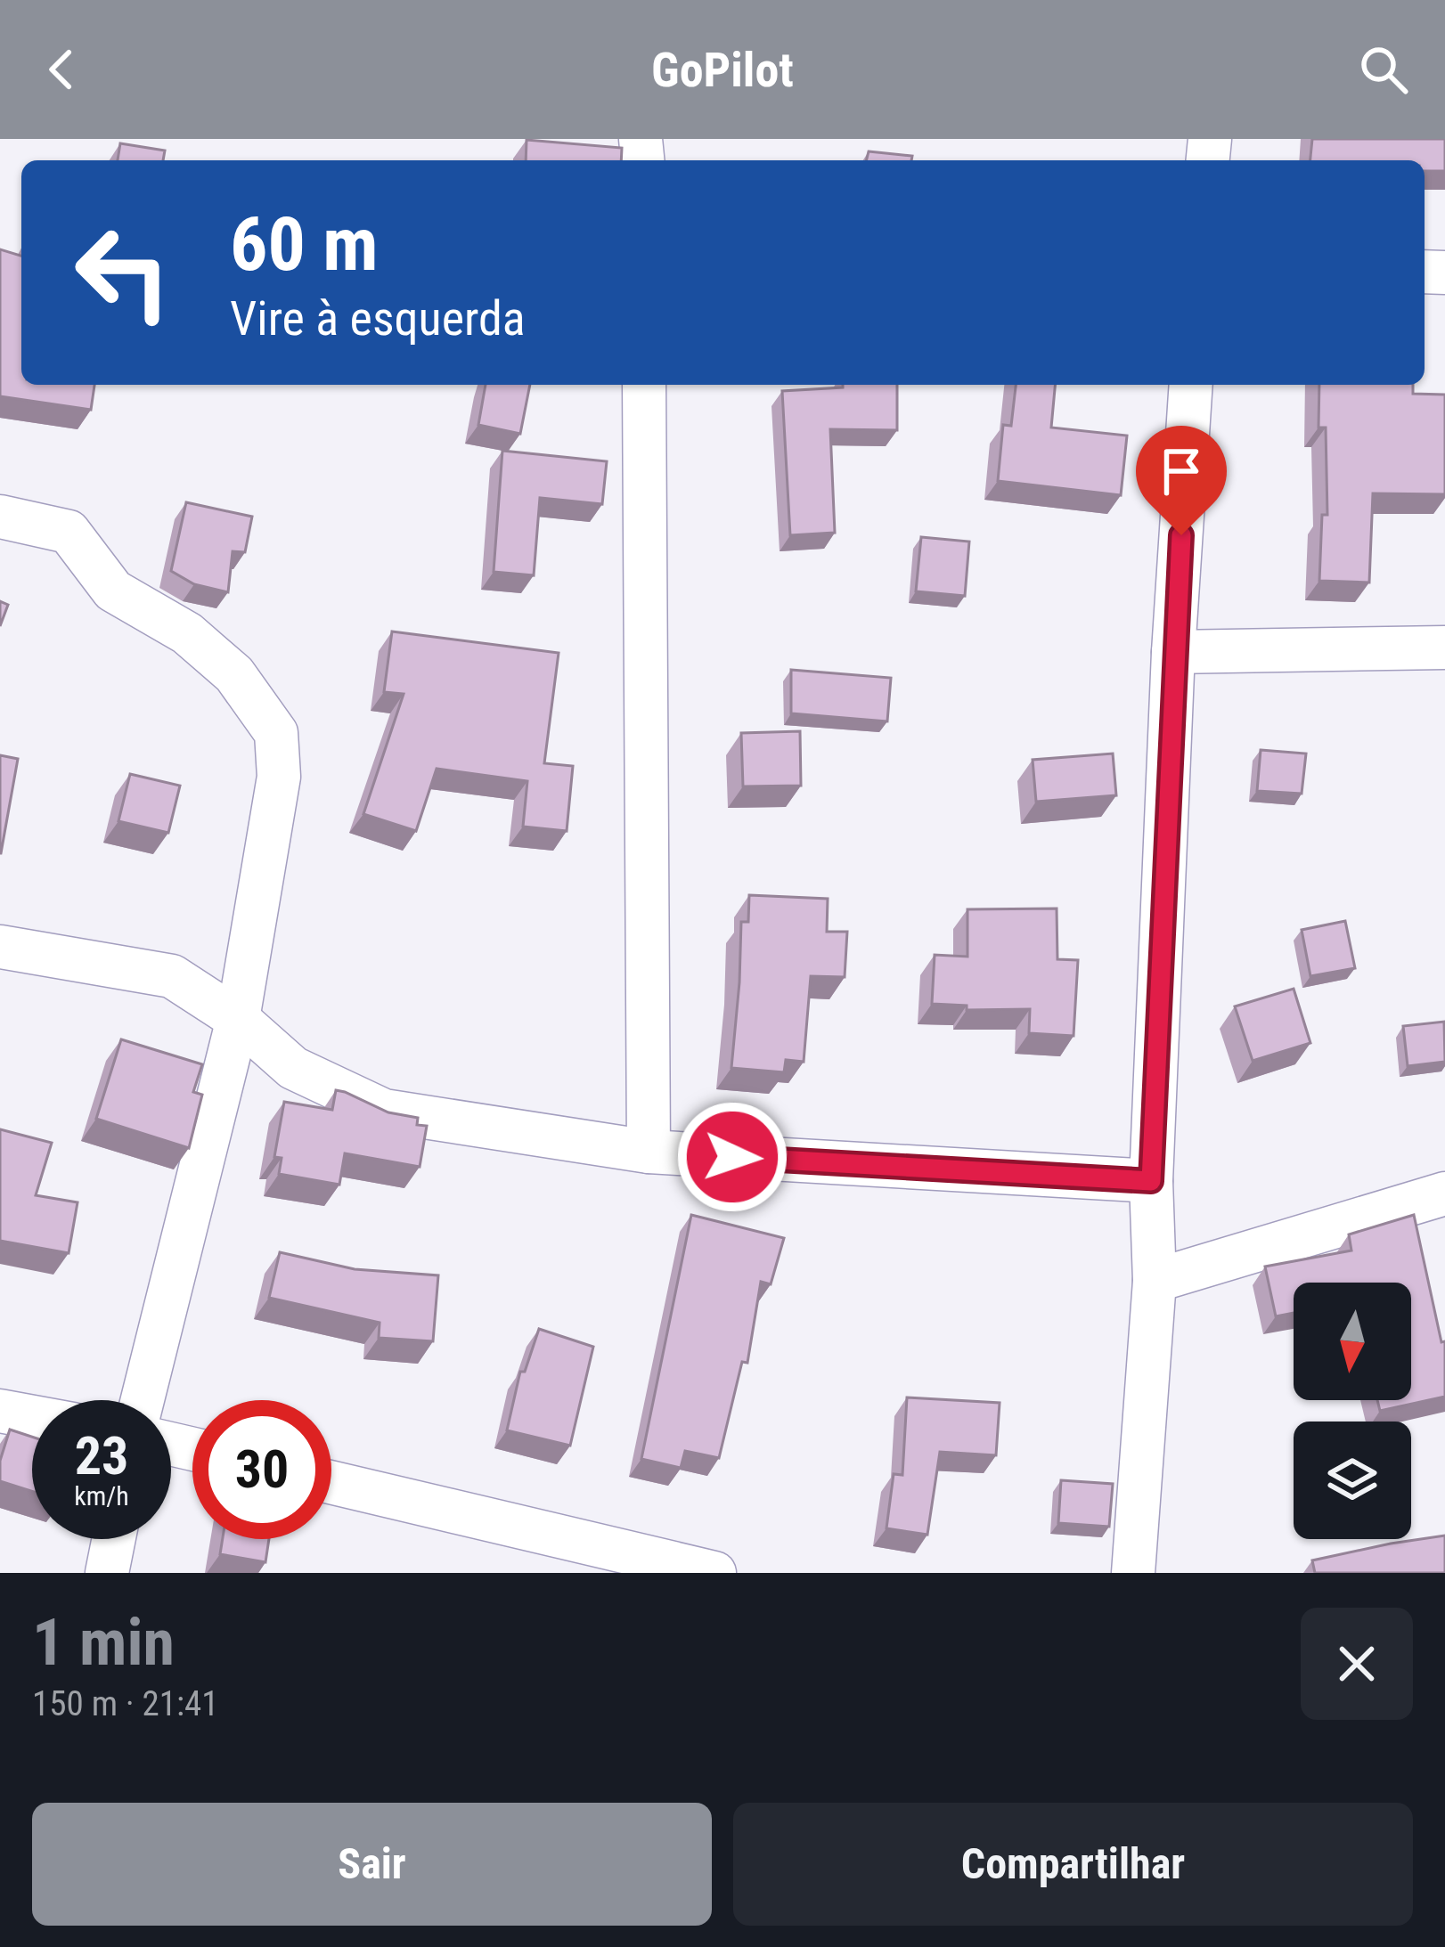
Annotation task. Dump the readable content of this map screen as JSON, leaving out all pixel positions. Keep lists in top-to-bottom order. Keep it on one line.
{"north":"bottom","page":{"header":"GoPilot","turn":["60 m","Vire à esquerda"],"speed":"23 km/h","limit":"30","heading":["1 min","150 m · 21:41"],"buttons":["Sair","Compartilhar"]}}
